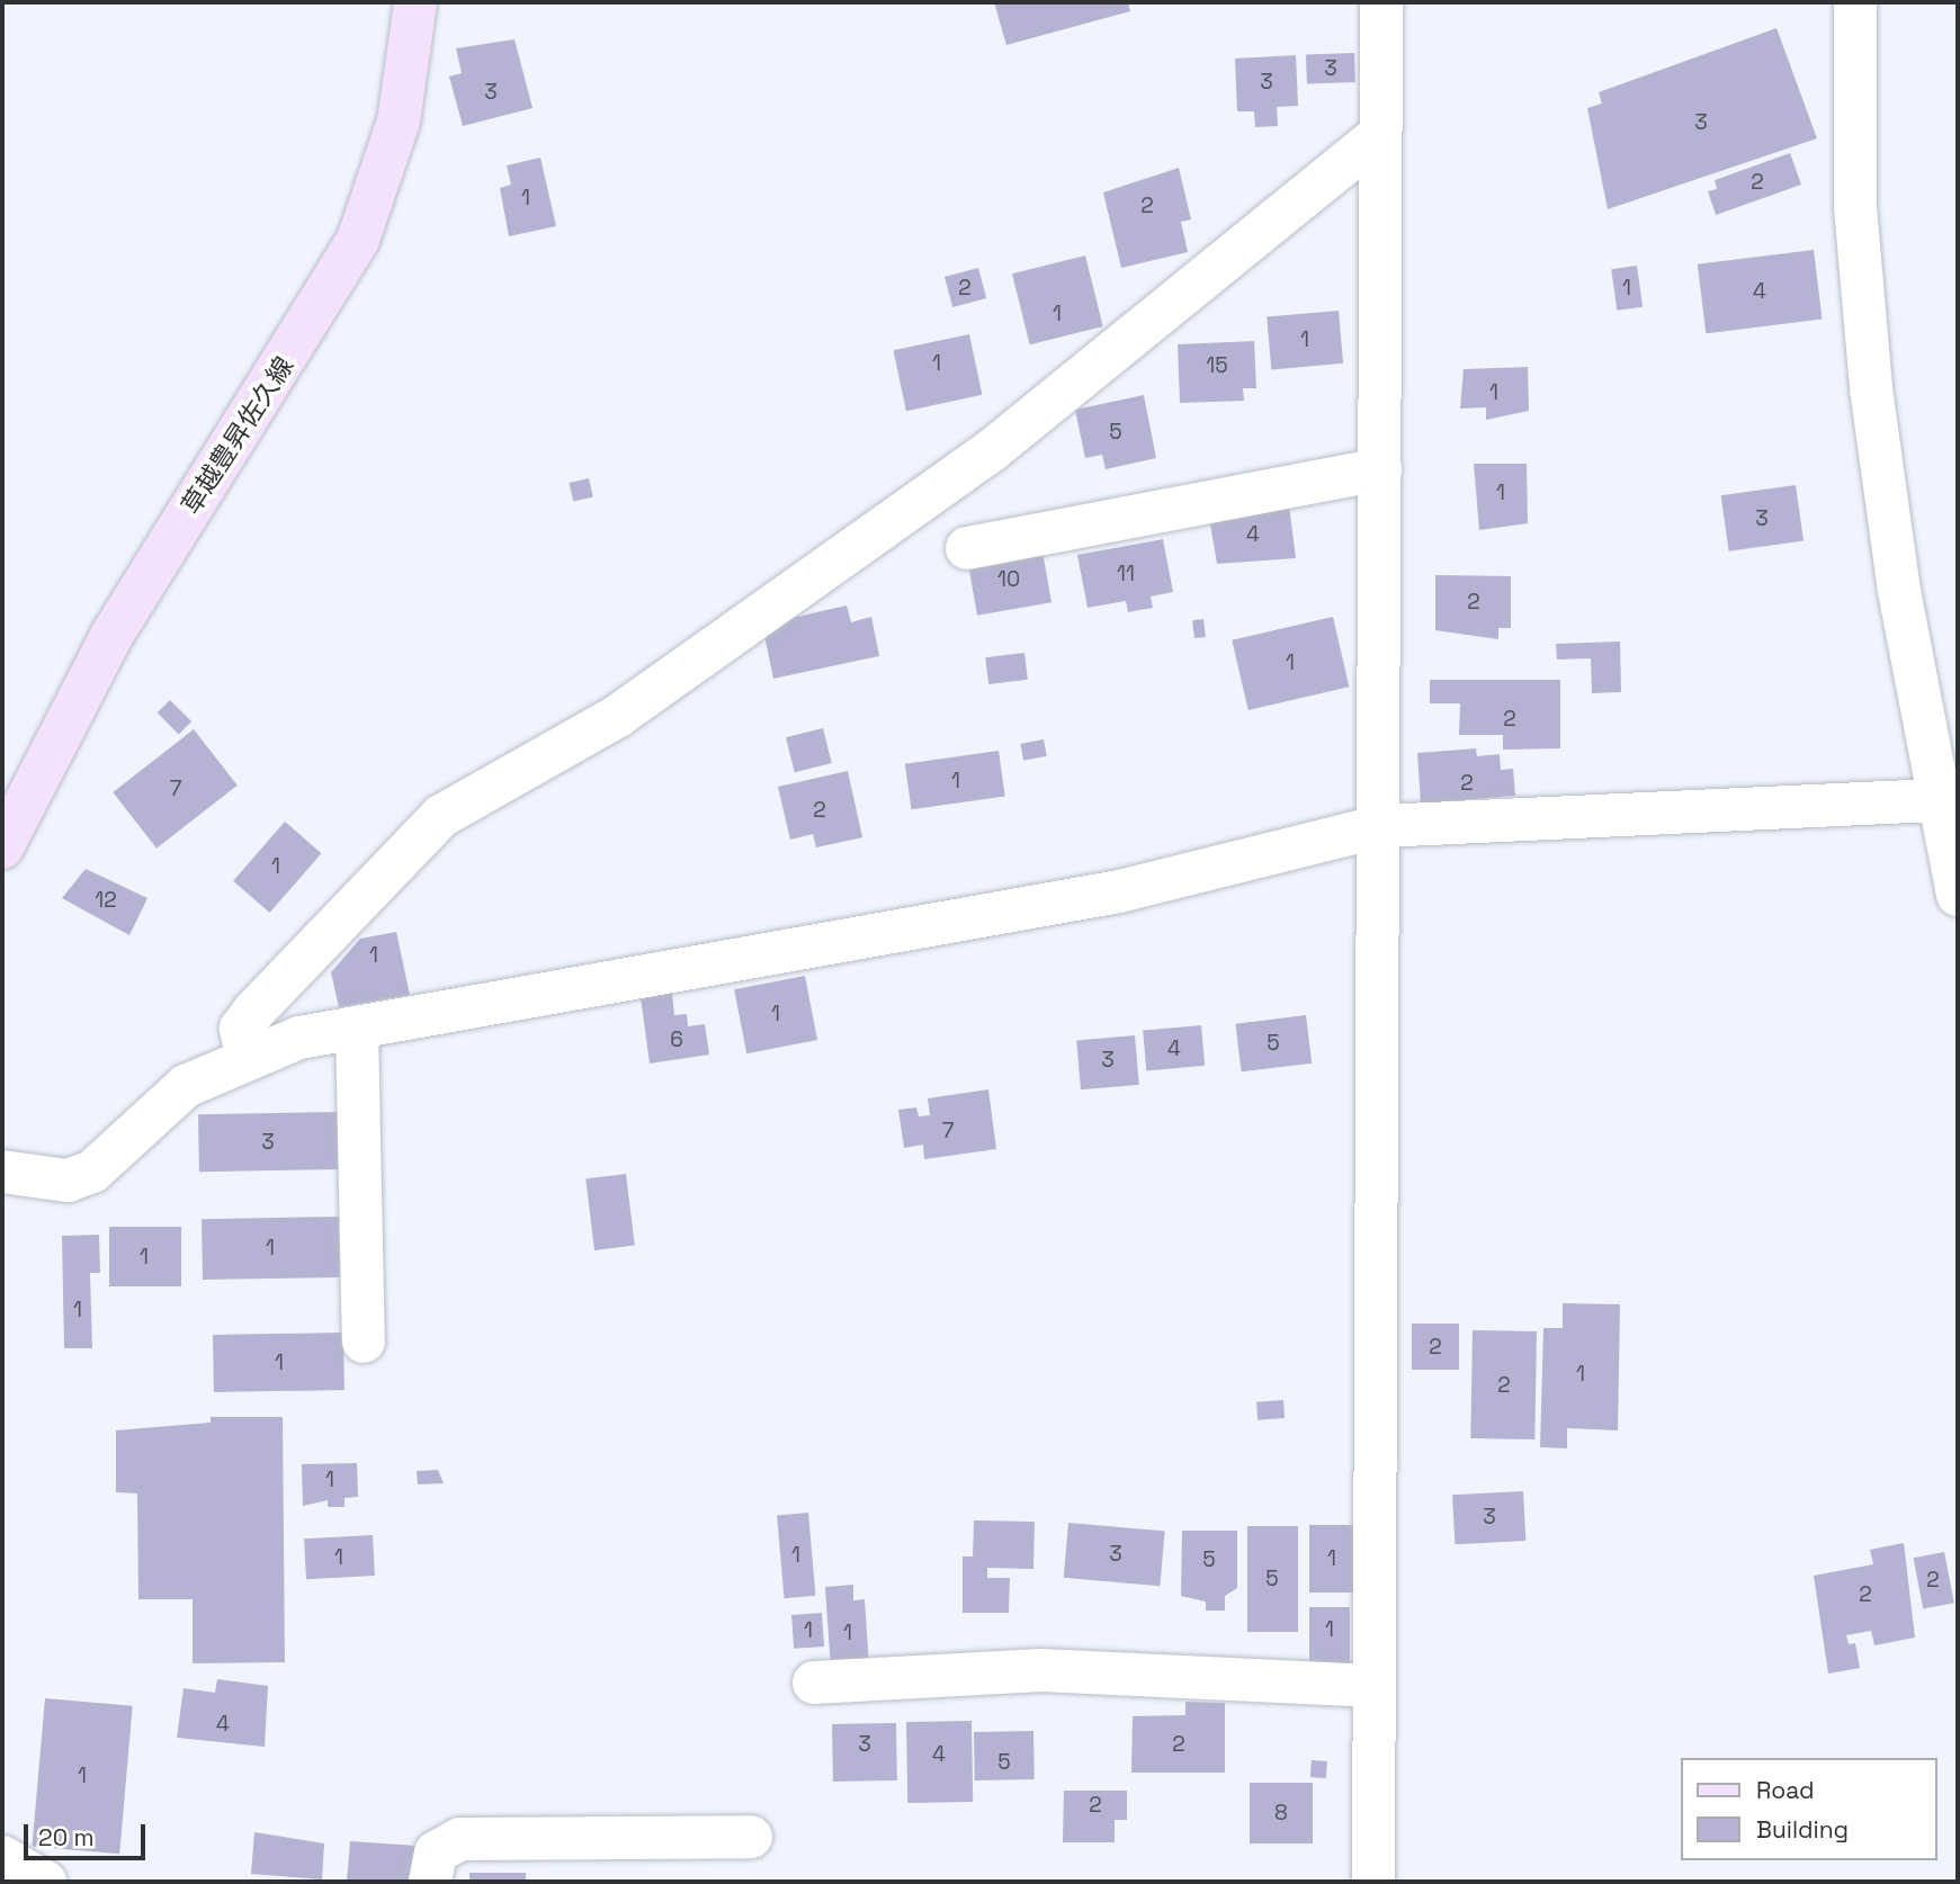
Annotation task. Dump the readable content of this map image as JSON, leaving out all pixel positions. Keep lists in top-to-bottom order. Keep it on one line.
{"streets":{"main road":["草越豊昇佐久線"]},"house_numbers":["3","3","3","3","2","1","2","2","1","4","1","1","1","15","1","5","1","3","4","11","10","2","1","2","1","2","7","2","1","12","1","1","6","5","4","3","7","3","1","1","1","2","1","1","2","1","3","3","1","1","1","5","5","2","2","1","1","1","4","3","2","4","5","1","2","8"],"legend":["Road","Building"],"scale_bar":"20 m"}
